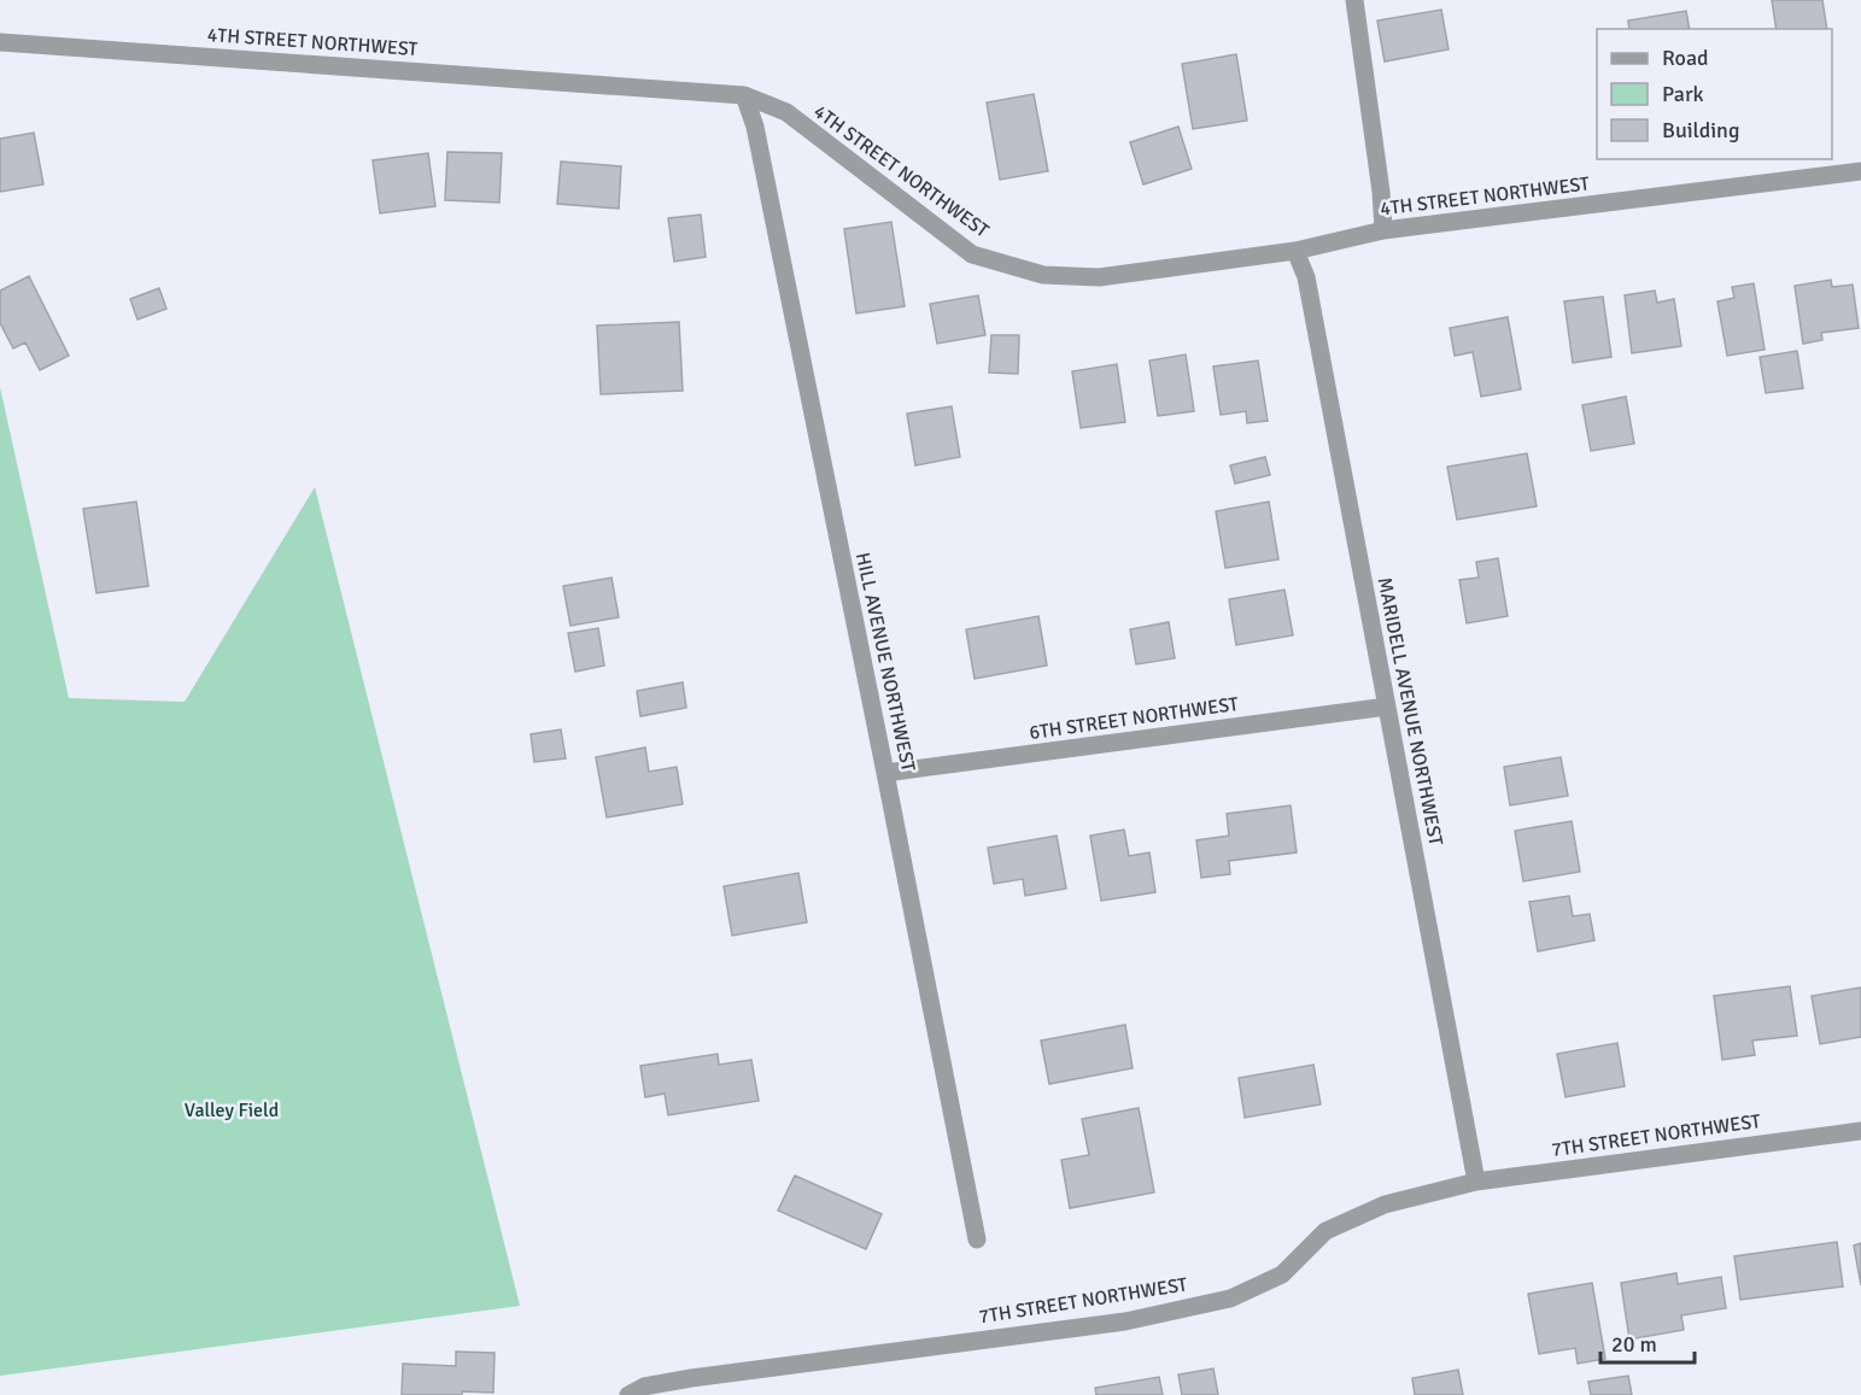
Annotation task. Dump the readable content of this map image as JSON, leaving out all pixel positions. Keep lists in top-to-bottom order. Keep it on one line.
{"streets":{"street":["4TH STREET NORTHWEST","HILL AVENUE NORTHWEST","MARIDELL AVENUE NORTHWEST","6TH STREET NORTHWEST","7TH STREET NORTHWEST"]},"crossings":[["4TH STREET NORTHWEST","HILL AVENUE NORTHWEST"],["4TH STREET NORTHWEST","MARIDELL AVENUE NORTHWEST"],["HILL AVENUE NORTHWEST","6TH STREET NORTHWEST"],["MARIDELL AVENUE NORTHWEST","6TH STREET NORTHWEST"],["MARIDELL AVENUE NORTHWEST","7TH STREET NORTHWEST"]],"parks":["Valley Field"],"legend":["Road","Park","Building"],"scale_bar":"20 m"}
